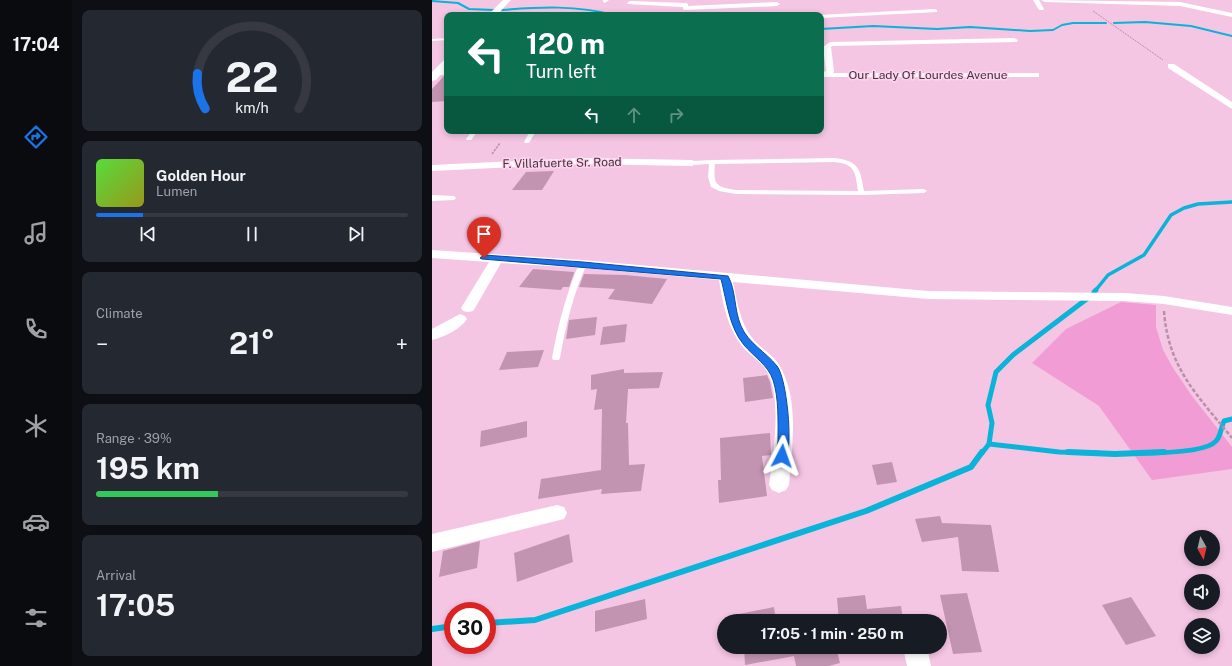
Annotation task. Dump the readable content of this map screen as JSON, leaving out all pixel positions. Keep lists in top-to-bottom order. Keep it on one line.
{"streets":{"street":["Our Lady Of Lourdes Avenue","F. Villafuerte Sr. Road"]},"north":"bottom","page":{"tabs":"17:04","turn":["120 m","Turn left"],"song":["Golden Hour","Lumen"],"tile":["Climate",["Range · 39%","195 km"],["Arrival","17:05"]],"heat":["−","21°","+"],"limit":"30","trip":"17:05 · 1 min · 250 m","gauge":["22","km/h"]}}
